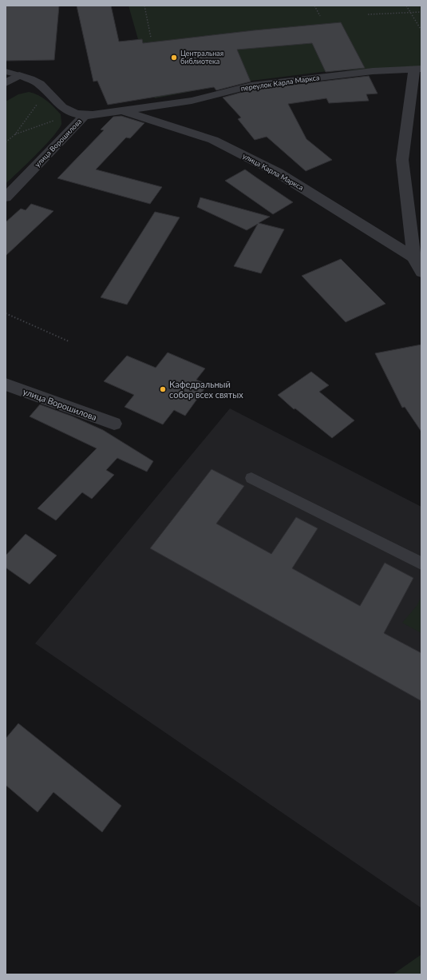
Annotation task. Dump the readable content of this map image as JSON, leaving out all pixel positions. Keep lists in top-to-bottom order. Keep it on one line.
{"streets":{"street":["переулок Карла Маркса","улица Ворошилова","улица Карла Маркса"]},"crossings":[["переулок Карла Маркса","улица Ворошилова"],["переулок Карла Маркса","улица Карла Маркса"]],"places":["Центральная библиотека","Кафедральный собор всех святых"]}
